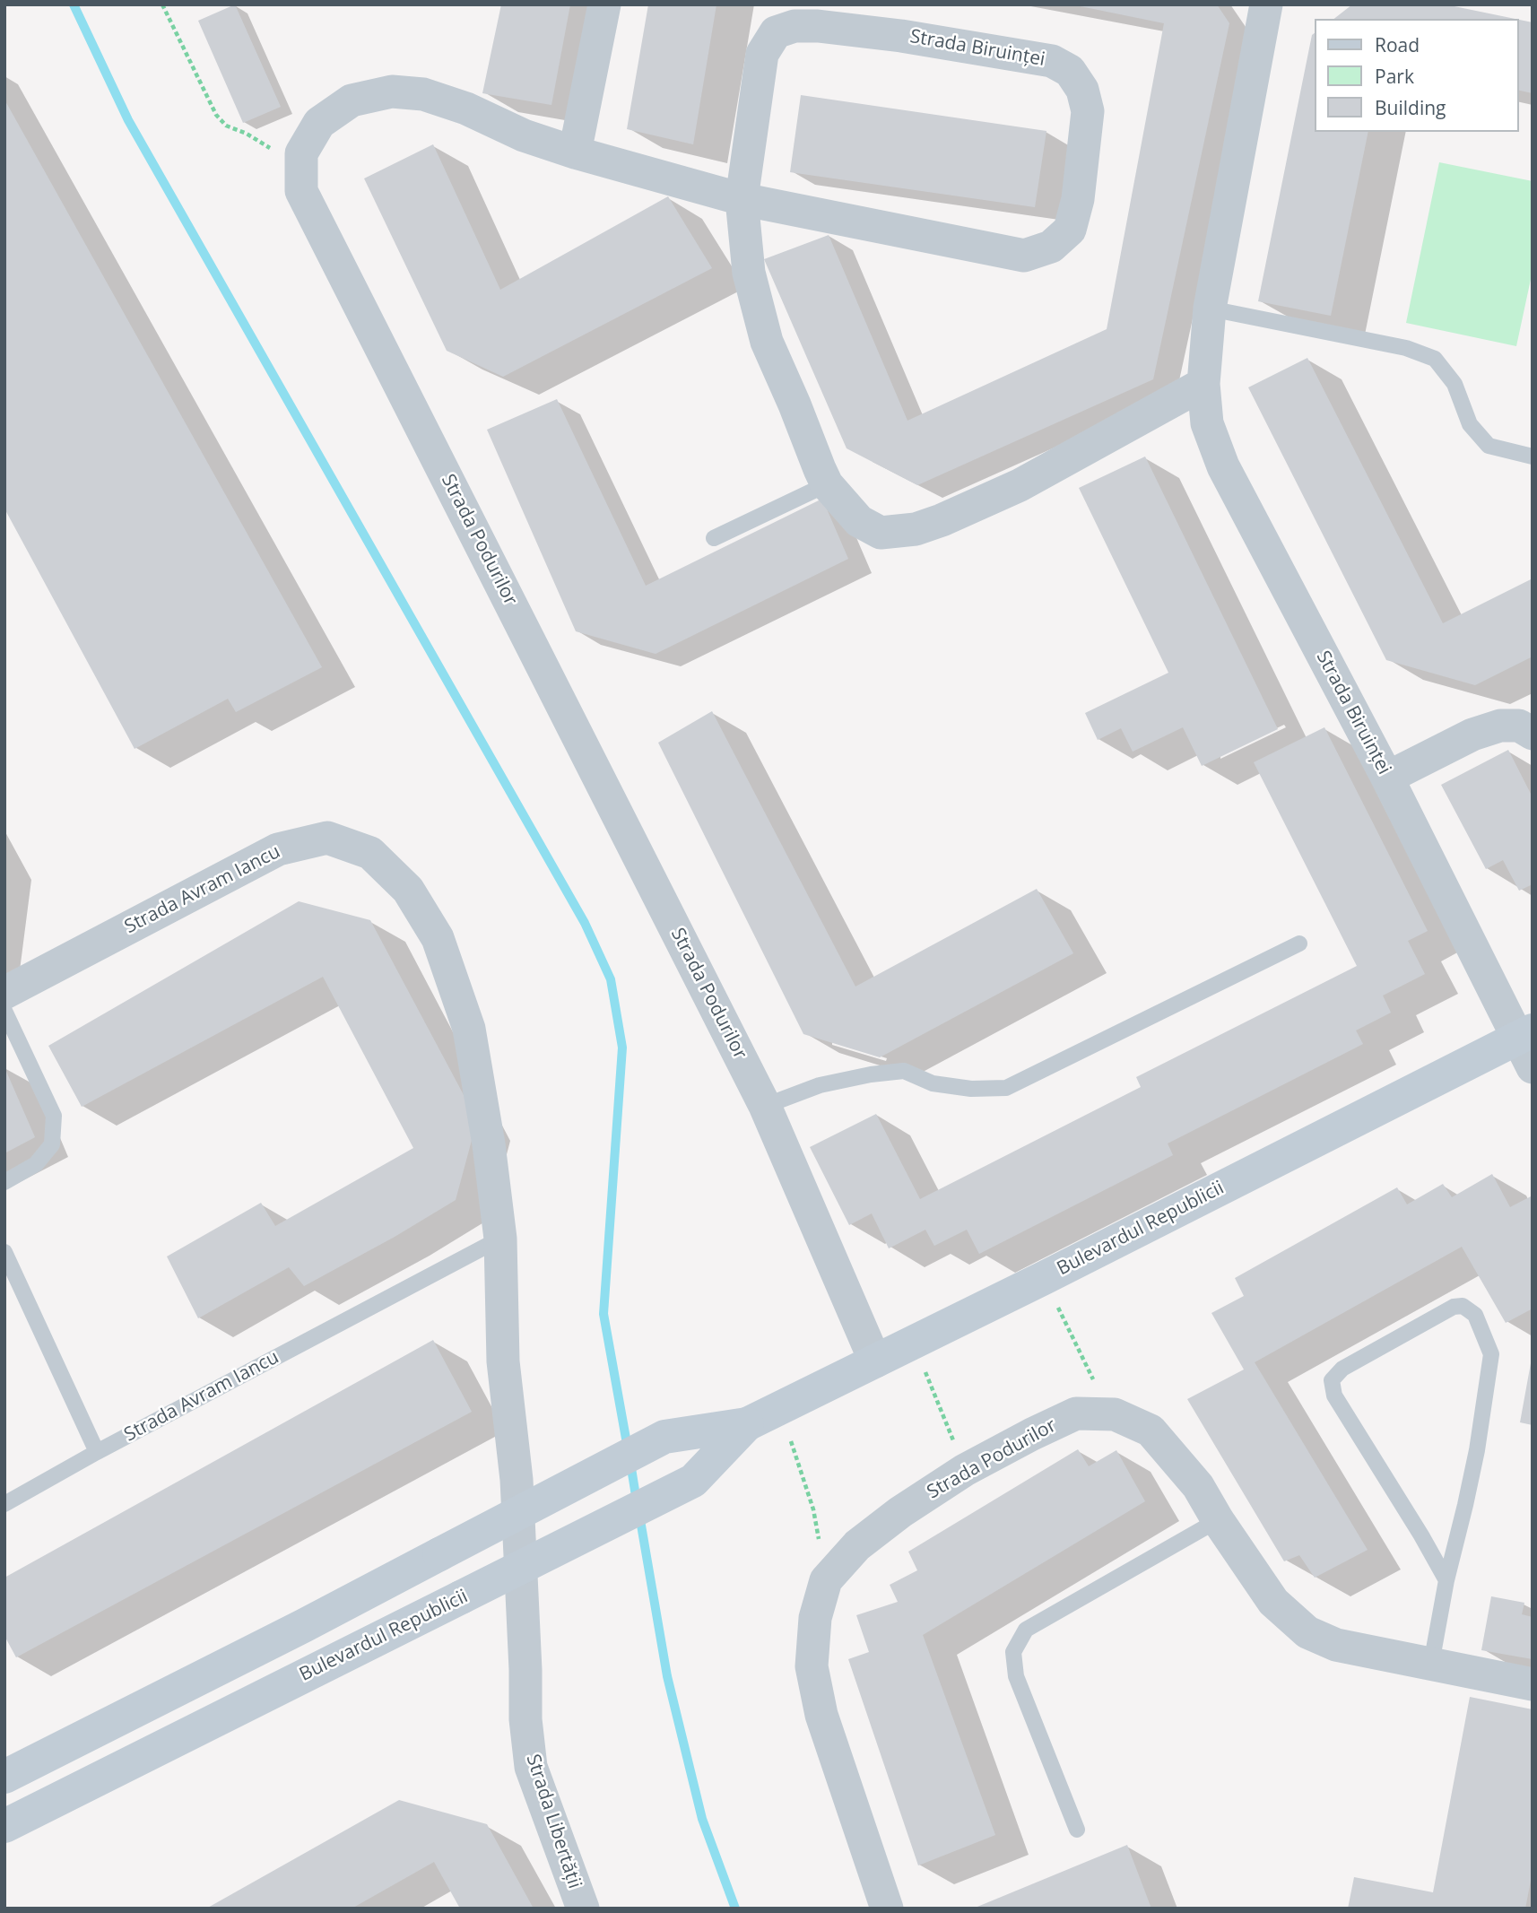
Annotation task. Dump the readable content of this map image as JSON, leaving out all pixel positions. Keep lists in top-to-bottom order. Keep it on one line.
{"streets":{"street":["Strada Biruinței","Strada Podurilor","Strada Avram Iancu","Bulevardul Republicii","Strada Libertății"]},"crossings":[["Strada Biruinței","Strada Podurilor"],["Strada Biruinței","Bulevardul Republicii"],["Strada Podurilor","Bulevardul Republicii"],["Strada Avram Iancu","Strada Libertății"]],"legend":["Road","Park","Building"]}
